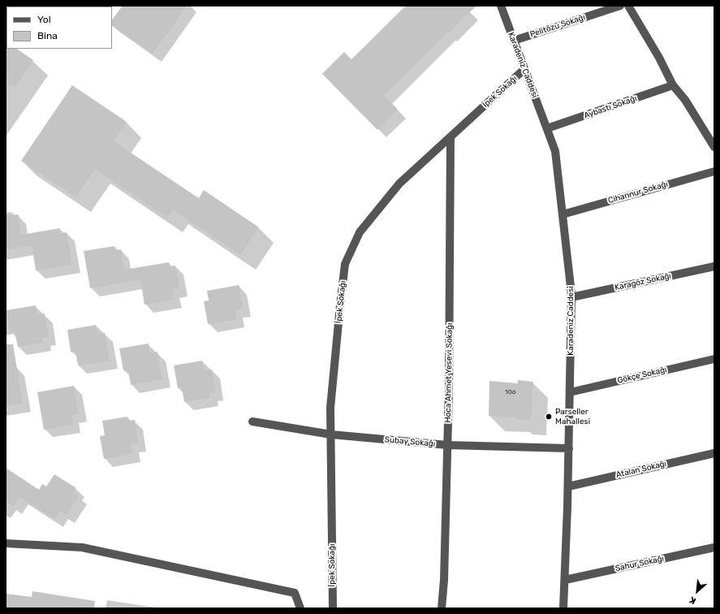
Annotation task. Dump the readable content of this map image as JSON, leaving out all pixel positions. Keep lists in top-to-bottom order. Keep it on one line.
{"streets":{"street":["Pelitözü Sokağı","Karadeniz Caddesi","İpek Sokağı","Aybastı Sokağı","Cihannur Sokağı","Karagöz Sokağı","Hoca Ahmet Yesevi Sokağı","Gökçe Sokağı","Subay Sokağı","Atalan Sokağı","Sahur Sokağı"]},"crossings":[["Pelitözü Sokağı","Karadeniz Caddesi"],["Karadeniz Caddesi","İpek Sokağı"],["Karadeniz Caddesi","Aybastı Sokağı"],["Karadeniz Caddesi","Cihannur Sokağı"],["Karadeniz Caddesi","Karagöz Sokağı"],["Karadeniz Caddesi","Gökçe Sokağı"],["Karadeniz Caddesi","Subay Sokağı"],["Karadeniz Caddesi","Atalan Sokağı"],["Karadeniz Caddesi","Sahur Sokağı"],["İpek Sokağı","Hoca Ahmet Yesevi Sokağı"],["İpek Sokağı","Subay Sokağı"],["Hoca Ahmet Yesevi Sokağı","Subay Sokağı"]],"places":["Parseller Mahallesi"],"house_numbers":["106"],"legend":["Yol","Bina"],"north":"bottom left"}
